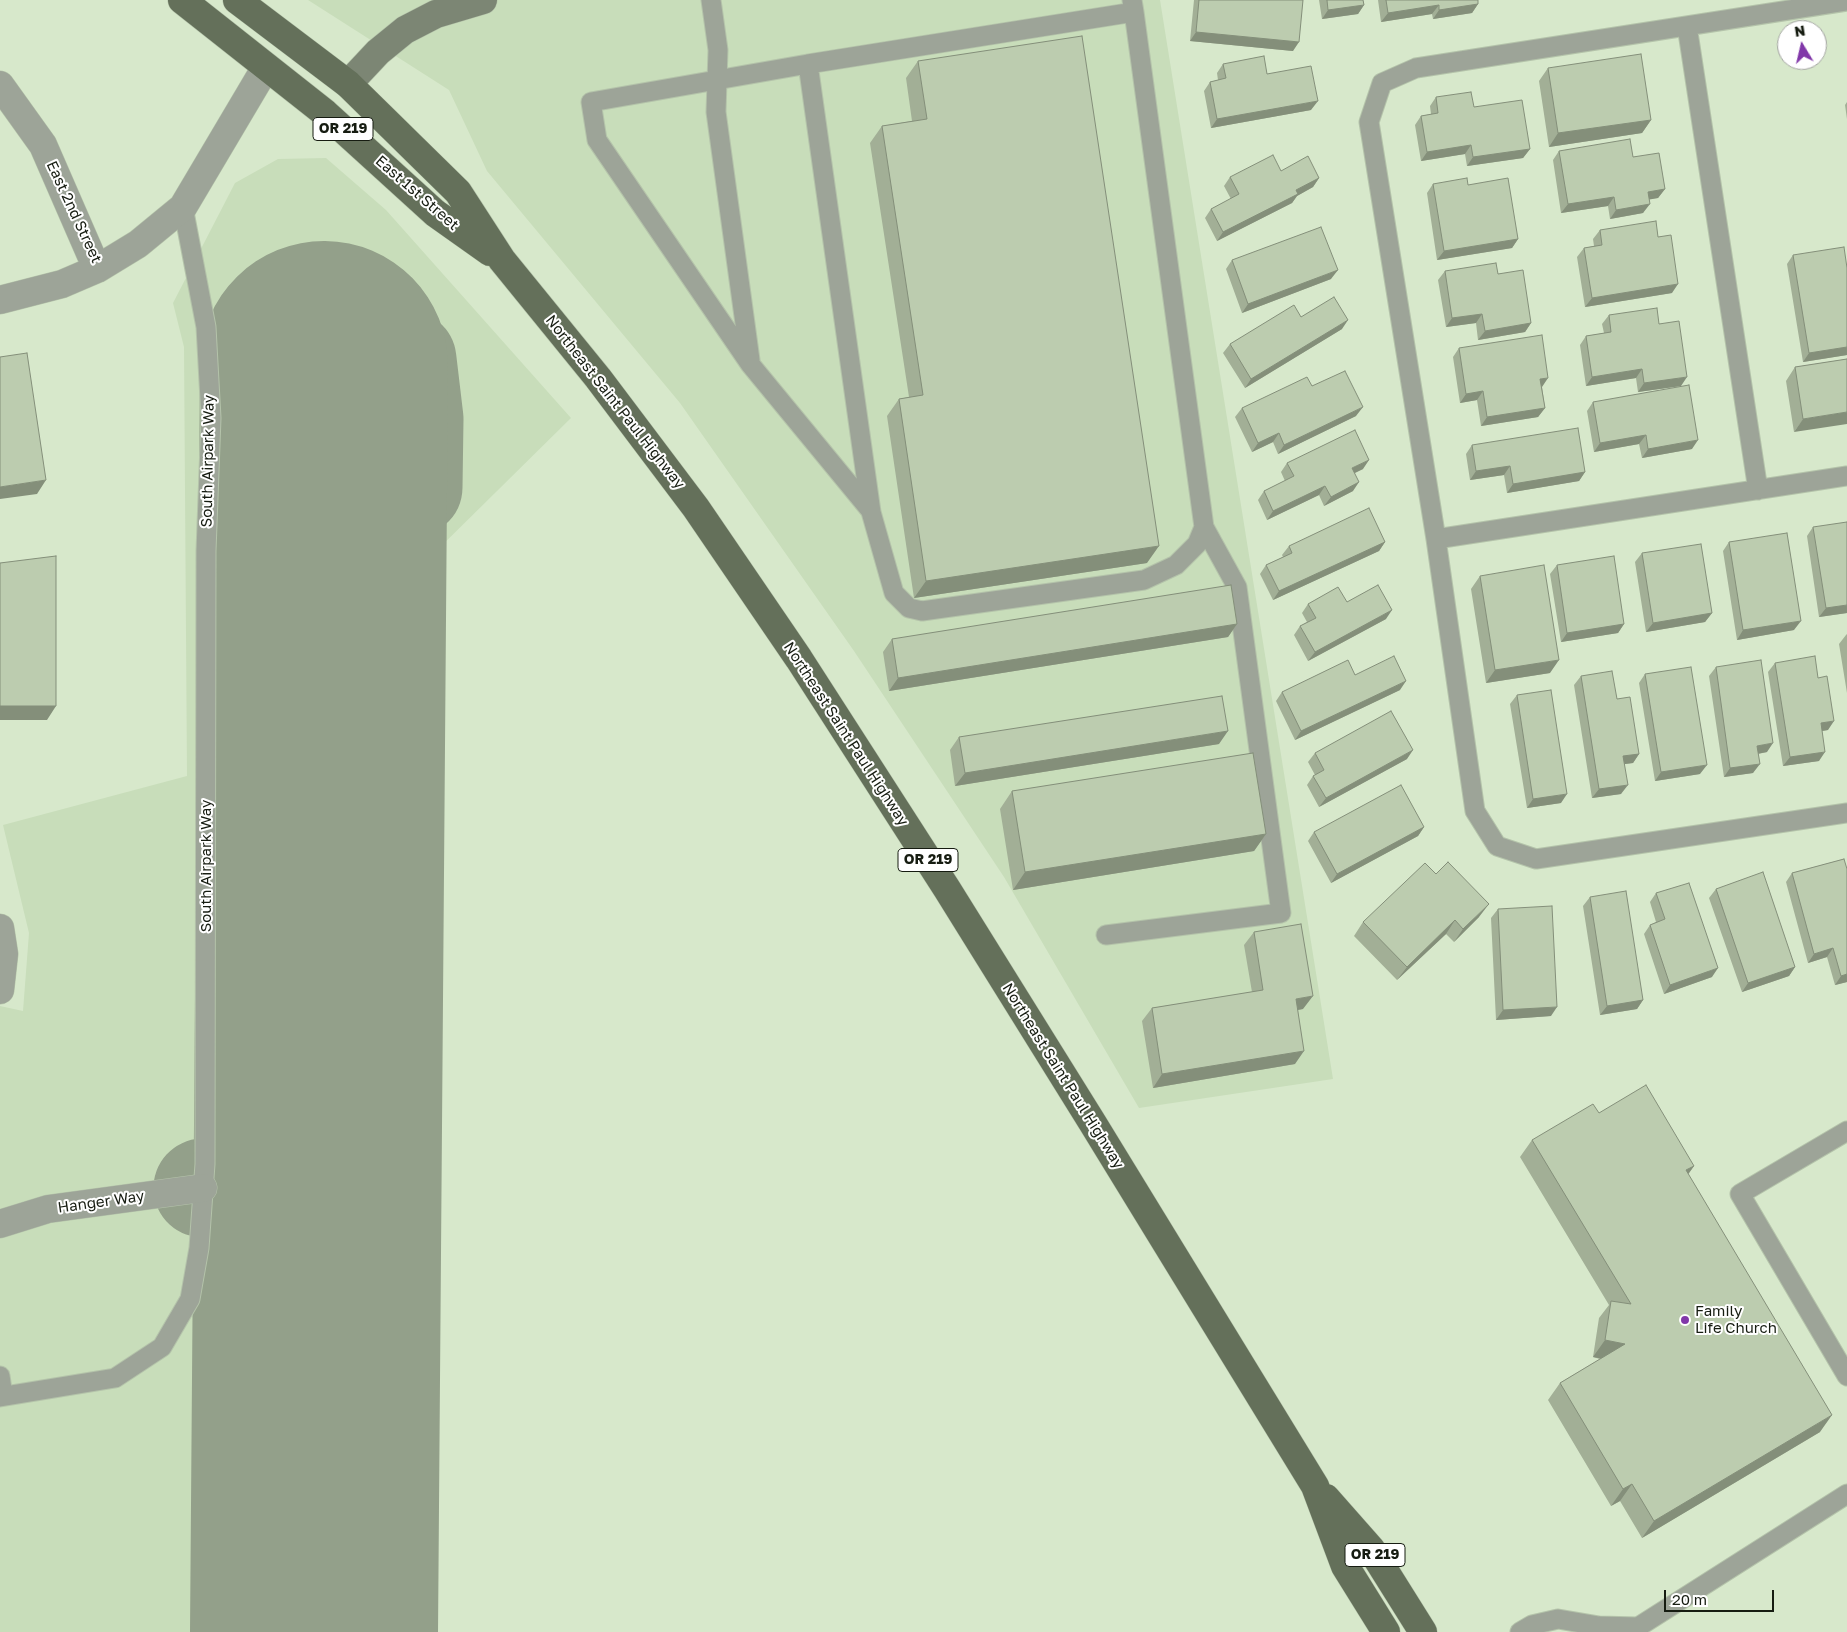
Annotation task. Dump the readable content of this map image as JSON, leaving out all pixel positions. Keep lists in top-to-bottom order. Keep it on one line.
{"streets":{"main road":["OR 219","East 1st Street","Northeast Saint Paul Highway"],"street":["East 2nd Street","Hanger Way"],"lane":["South Airpark Way"]},"crossings":[["East 1st Street","East 2nd Street"],["East 1st Street","Northeast Saint Paul Highway"],["East 2nd Street","South Airpark Way"],["South Airpark Way","Hanger Way"]],"places":["Family Life Church"],"scale_bar":"20 m","north":"top"}
